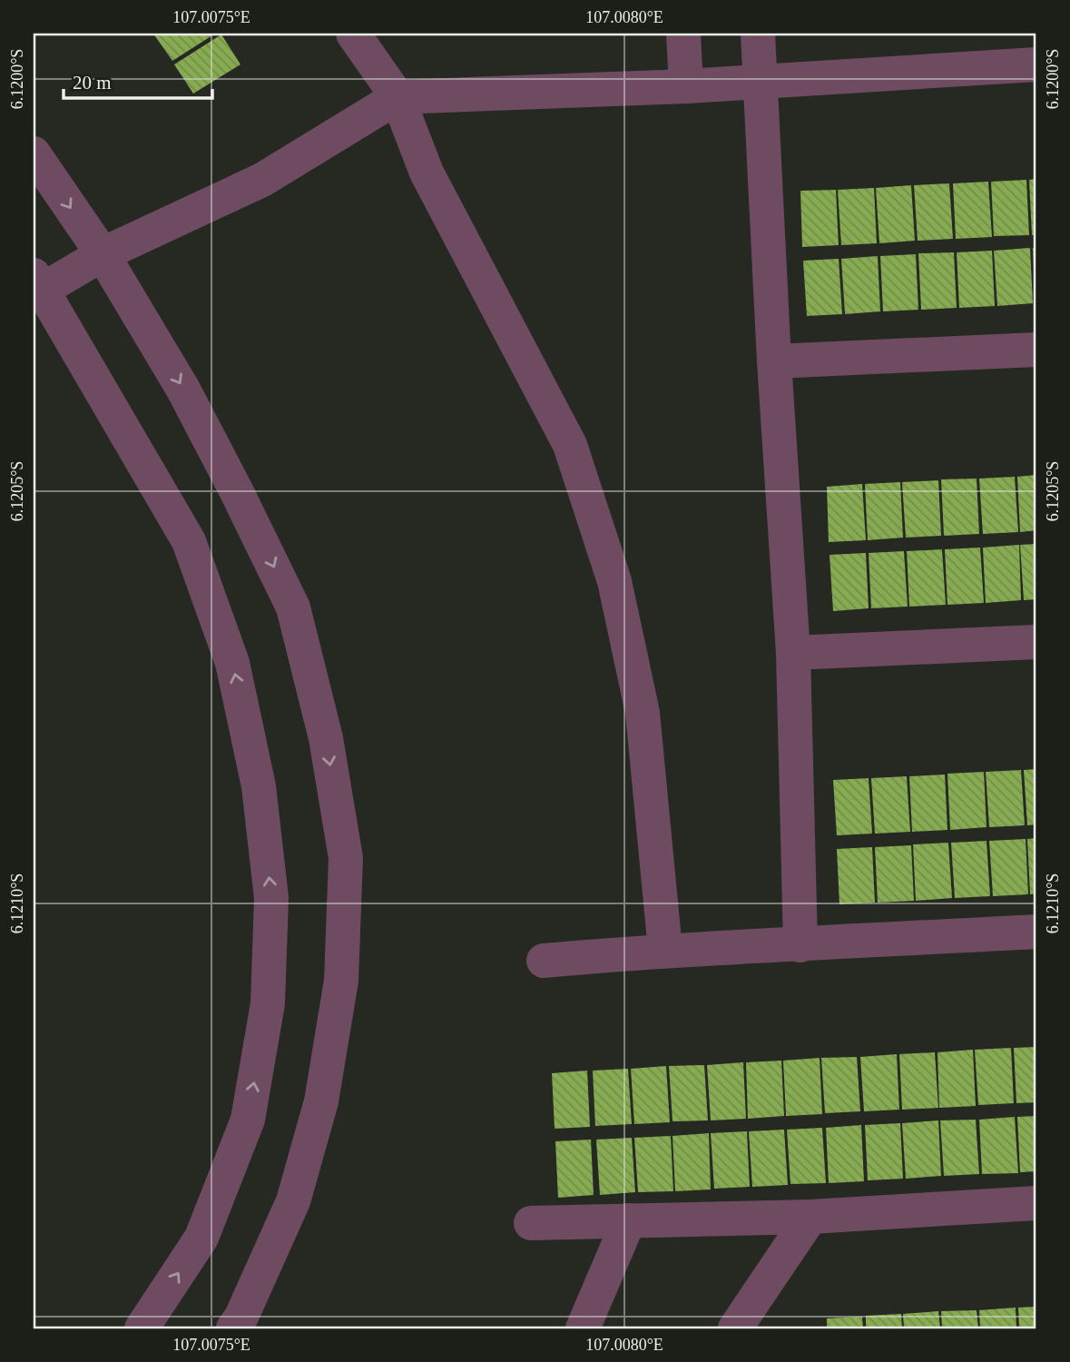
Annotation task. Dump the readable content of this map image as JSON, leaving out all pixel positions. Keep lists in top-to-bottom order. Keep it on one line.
{"scale_bar":"20 m","coordinates":["107.0075°E","107.0080°E","6.1200°S","6.1205°S","6.1210°S"]}
